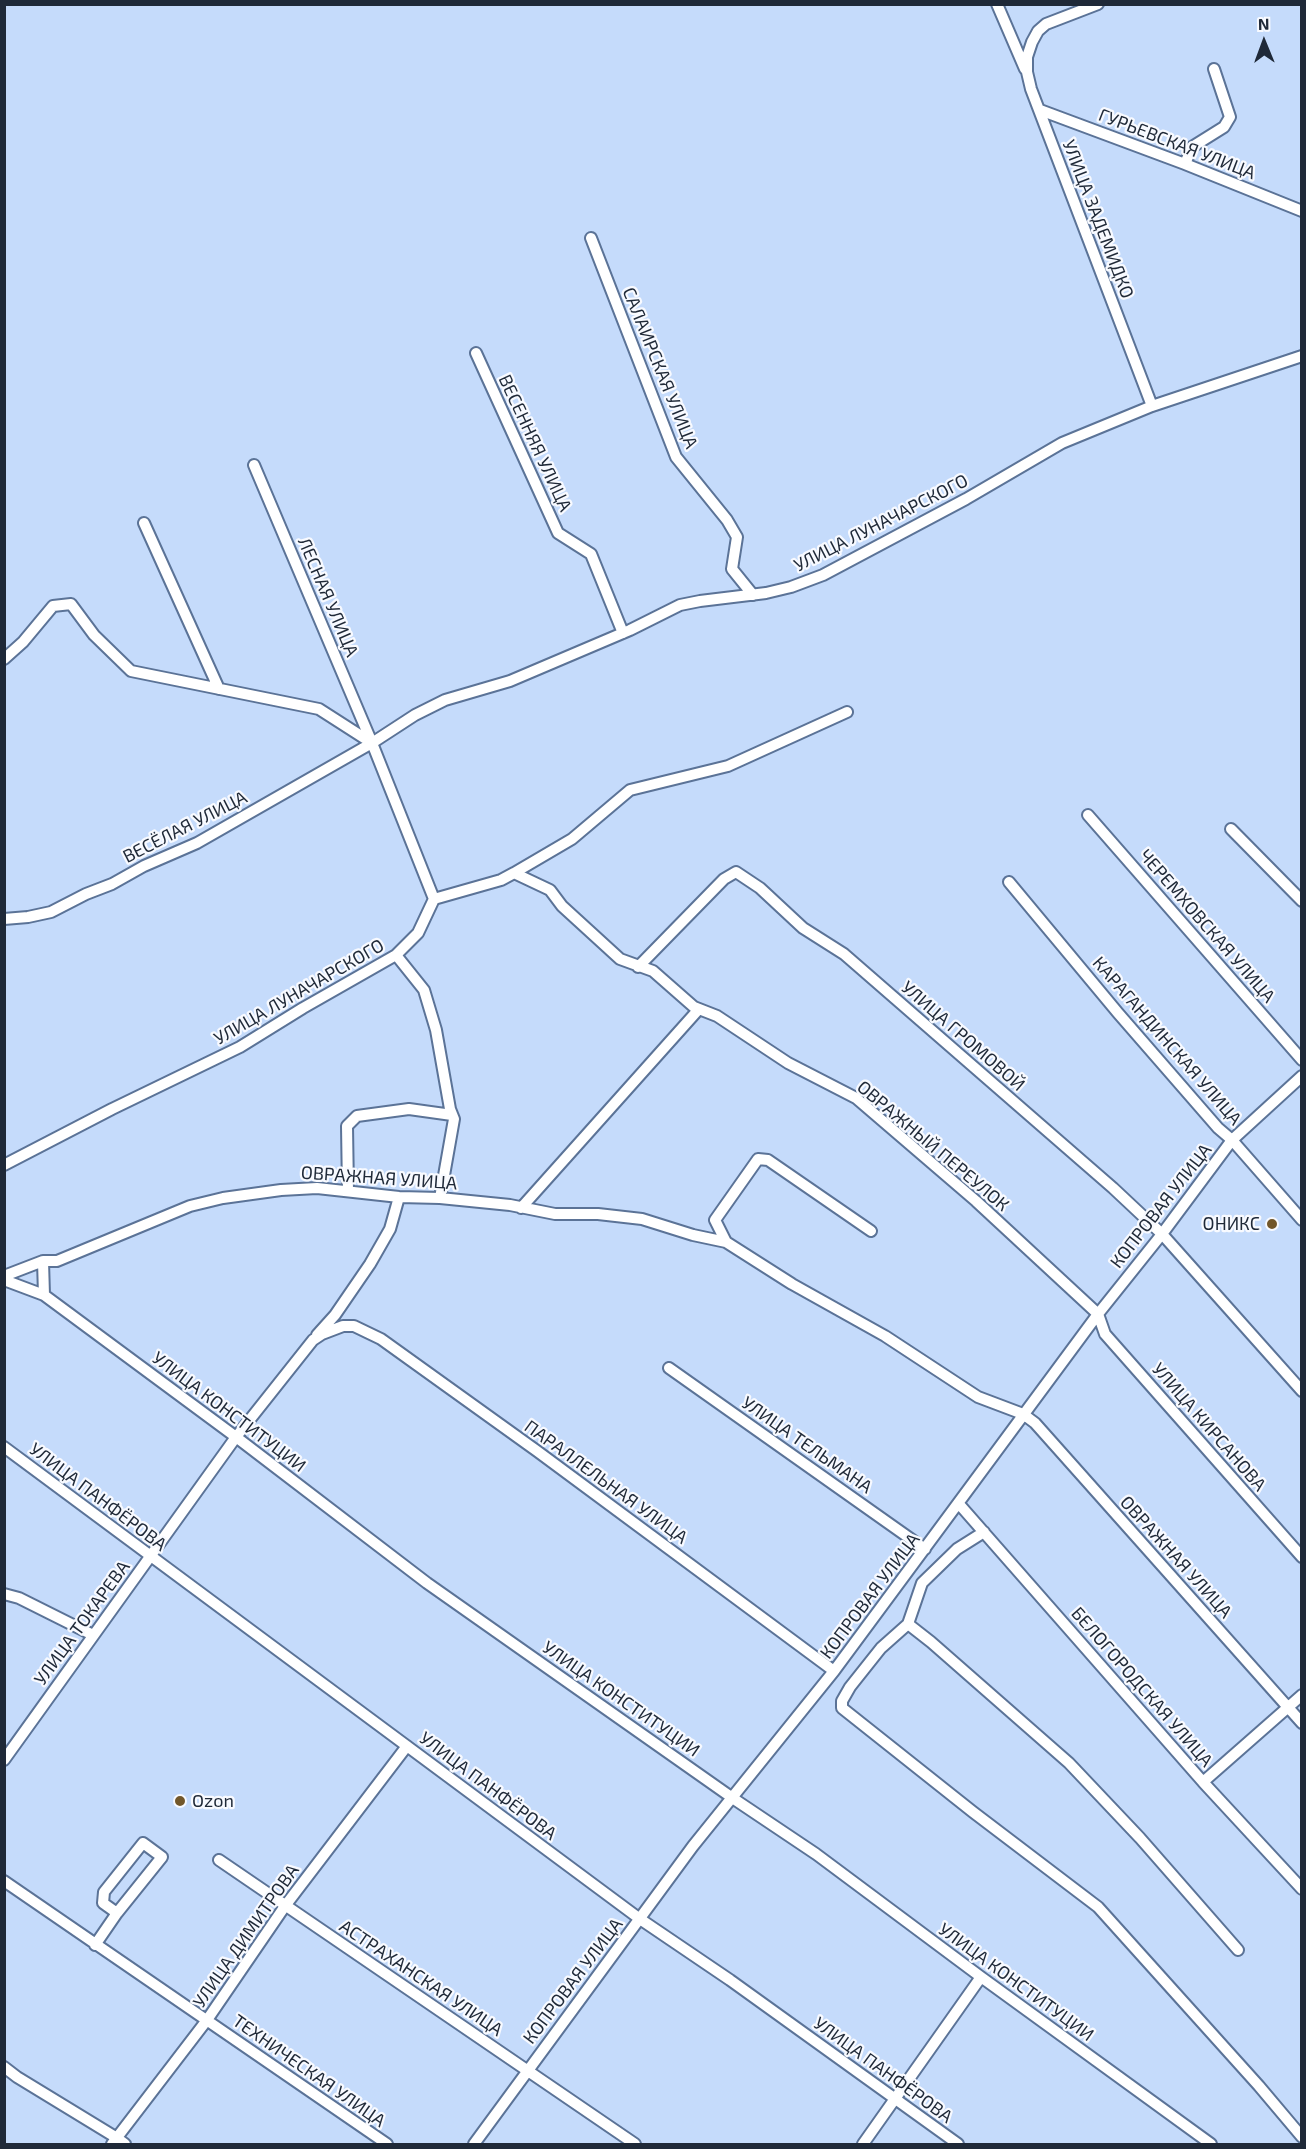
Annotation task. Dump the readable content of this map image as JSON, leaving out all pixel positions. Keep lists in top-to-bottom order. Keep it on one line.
{"streets":{"street":["ГУРЬЕВСКАЯ УЛИЦА","УЛИЦА ЗАДЕМИДКО","САЛАИРСКАЯ УЛИЦА","ВЕСЕННЯЯ УЛИЦА","УЛИЦА ЛУНАЧАРСКОГО","ЛЕСНАЯ УЛИЦА","ВЕСЁЛАЯ УЛИЦА","ЧЕРЕМХОВСКАЯ УЛИЦА","УЛИЦА ГРОМОВОЙ","КАРАГАНДИНСКАЯ УЛИЦА","ОВРАЖНЫЙ ПЕРЕУЛОК","ОВРАЖНАЯ УЛИЦА","КОПРОВАЯ УЛИЦА","УЛИЦА КОНСТИТУЦИИ","УЛИЦА КИРСАНОВА","УЛИЦА ТЕЛЬМАНА","ПАРАЛЛЕЛЬНАЯ УЛИЦА","УЛИЦА ПАНФЁРОВА","УЛИЦА ТОКАРЕВА","БЕЛОГОРОДСКАЯ УЛИЦА","УЛИЦА ДИМИТРОВА","АСТРАХАНСКАЯ УЛИЦА","ТЕХНИЧЕСКАЯ УЛИЦА"]},"crossings":[["ГУРЬЕВСКАЯ УЛИЦА","УЛИЦА ЗАДЕМИДКО"],["УЛИЦА ЗАДЕМИДКО","УЛИЦА ЛУНАЧАРСКОГО"],["САЛАИРСКАЯ УЛИЦА","УЛИЦА ЛУНАЧАРСКОГО"],["ВЕСЕННЯЯ УЛИЦА","УЛИЦА ЛУНАЧАРСКОГО"],["УЛИЦА ЛУНАЧАРСКОГО","ЛЕСНАЯ УЛИЦА"],["УЛИЦА ЛУНАЧАРСКОГО","ВЕСЁЛАЯ УЛИЦА"],["ЛЕСНАЯ УЛИЦА","ВЕСЁЛАЯ УЛИЦА"],["УЛИЦА ГРОМОВОЙ","ОВРАЖНЫЙ ПЕРЕУЛОК"],["УЛИЦА ГРОМОВОЙ","КОПРОВАЯ УЛИЦА"],["КАРАГАНДИНСКАЯ УЛИЦА","КОПРОВАЯ УЛИЦА"],["ОВРАЖНЫЙ ПЕРЕУЛОК","КОПРОВАЯ УЛИЦА"],["ОВРАЖНЫЙ ПЕРЕУЛОК","УЛИЦА КИРСАНОВА"],["ОВРАЖНАЯ УЛИЦА","КОПРОВАЯ УЛИЦА"],["КОПРОВАЯ УЛИЦА","УЛИЦА КОНСТИТУЦИИ"],["КОПРОВАЯ УЛИЦА","УЛИЦА КИРСАНОВА"],["КОПРОВАЯ УЛИЦА","УЛИЦА ТЕЛЬМАНА"],["КОПРОВАЯ УЛИЦА","ПАРАЛЛЕЛЬНАЯ УЛИЦА"],["КОПРОВАЯ УЛИЦА","УЛИЦА ПАНФЁРОВА"],["КОПРОВАЯ УЛИЦА","БЕЛОГОРОДСКАЯ УЛИЦА"],["КОПРОВАЯ УЛИЦА","АСТРАХАНСКАЯ УЛИЦА"],["УЛИЦА КОНСТИТУЦИИ","УЛИЦА ТОКАРЕВА"],["ПАРАЛЛЕЛЬНАЯ УЛИЦА","УЛИЦА ТОКАРЕВА"],["УЛИЦА ПАНФЁРОВА","УЛИЦА ТОКАРЕВА"],["УЛИЦА ПАНФЁРОВА","УЛИЦА ДИМИТРОВА"],["УЛИЦА ДИМИТРОВА","АСТРАХАНСКАЯ УЛИЦА"],["УЛИЦА ДИМИТРОВА","ТЕХНИЧЕСКАЯ УЛИЦА"]],"places":["ОНИКС","Ozon"],"north":"top"}
